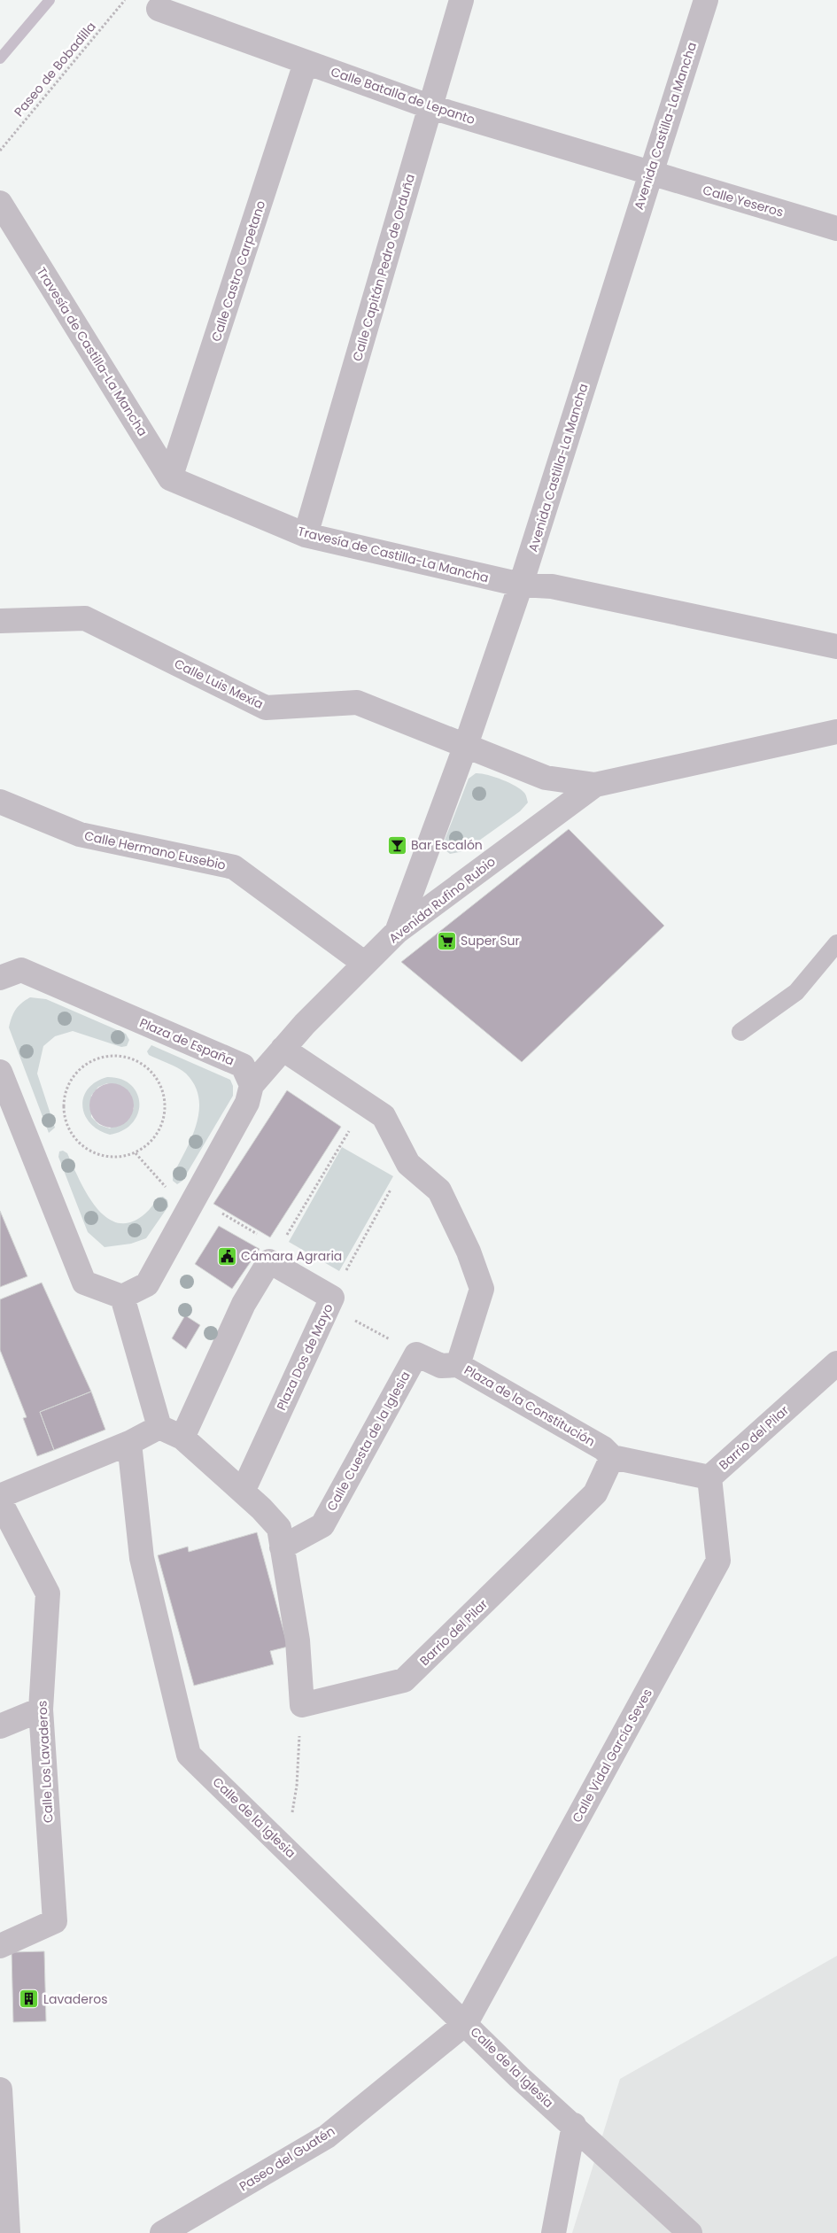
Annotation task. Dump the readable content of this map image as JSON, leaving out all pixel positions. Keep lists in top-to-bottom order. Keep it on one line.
{"streets":{"street":["Calle Batalla de Lepanto","Avenida Castilla-La Mancha","Calle Yeseros","Calle Capitán Pedro de Orduña","Calle Castro Carpetano","Travesía de Castilla-La Mancha","Calle Luis Mexía","Calle Hermano Eusebio","Avenida Rufino Rubio","Plaza de España","Plaza Dos de Mayo","Plaza de la Constitución","Barrio del Pilar","Calle Cuesta de la Iglesia","Calle Vidal García Seves","Calle Los Lavaderos","Calle de la Iglesia","Paseo del Guatén"],"path":["Paseo de Bobadilla"]},"crossings":[["Calle Batalla de Lepanto","Avenida Castilla-La Mancha"],["Calle Batalla de Lepanto","Calle Yeseros"],["Calle Batalla de Lepanto","Calle Capitán Pedro de Orduña"],["Calle Batalla de Lepanto","Calle Castro Carpetano"],["Avenida Castilla-La Mancha","Calle Yeseros"],["Avenida Castilla-La Mancha","Travesía de Castilla-La Mancha"],["Avenida Castilla-La Mancha","Calle Luis Mexía"],["Avenida Castilla-La Mancha","Avenida Rufino Rubio"],["Calle Capitán Pedro de Orduña","Travesía de Castilla-La Mancha"],["Calle Castro Carpetano","Travesía de Castilla-La Mancha"],["Calle Luis Mexía","Avenida Rufino Rubio"],["Calle Hermano Eusebio","Avenida Rufino Rubio"],["Avenida Rufino Rubio","Plaza de España"],["Plaza de la Constitución","Barrio del Pilar"],["Barrio del Pilar","Calle Vidal García Seves"],["Calle Vidal García Seves","Calle de la Iglesia"],["Calle Vidal García Seves","Paseo del Guatén"],["Calle de la Iglesia","Paseo del Guatén"]],"places":{"bar":["Bar Escalón"],"supermarket":["Super Sur"],"public building":["Cámara Agraria"],"building":["Lavaderos"]}}
